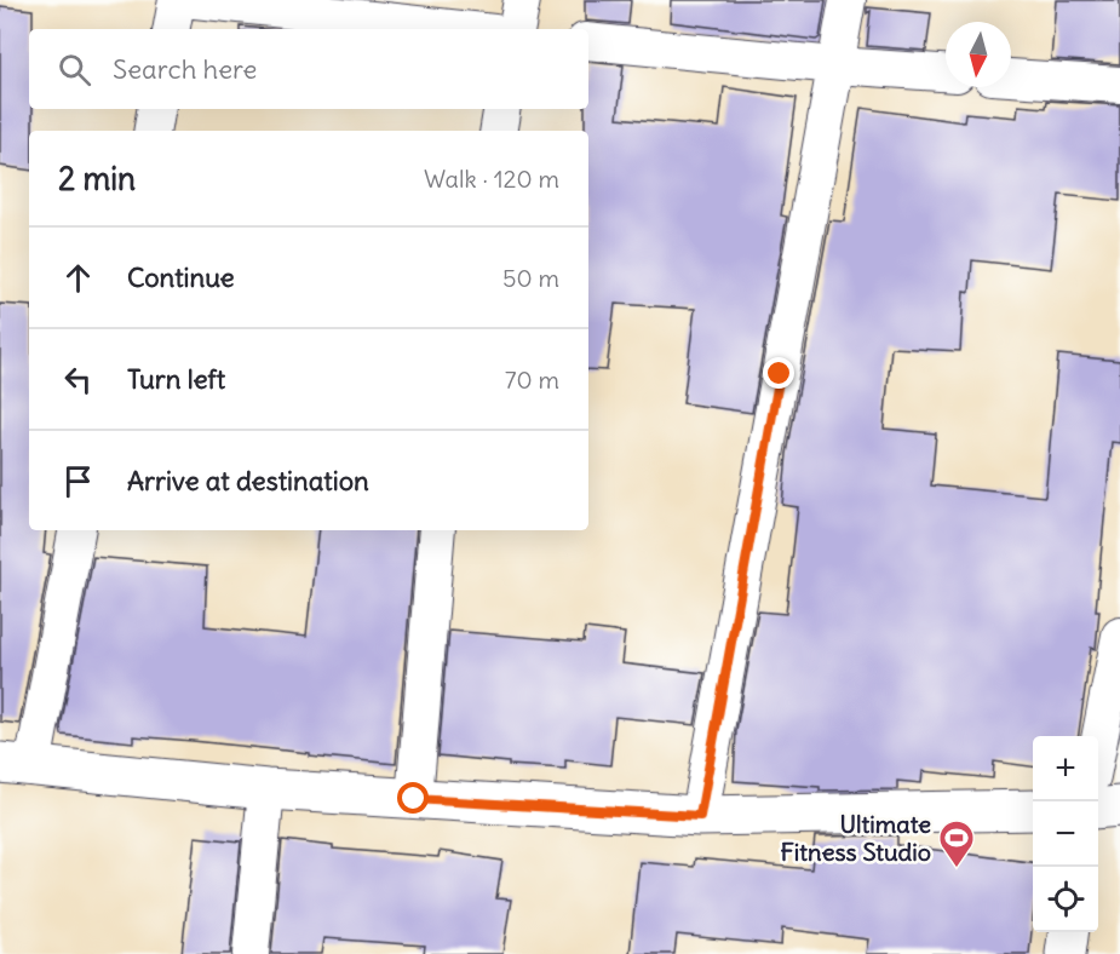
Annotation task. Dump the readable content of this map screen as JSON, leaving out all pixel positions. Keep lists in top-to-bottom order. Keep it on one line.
{"places":{"sports":["Ultimate Fitness Studio"]},"north":"bottom","page":{"search":"Search here","heading":["2 min","Walk · 120 m"],"list":[["Continue","50 m"],["Turn left","70 m"],"Arrive at destination"],"map_buttons":["+","−"]}}
